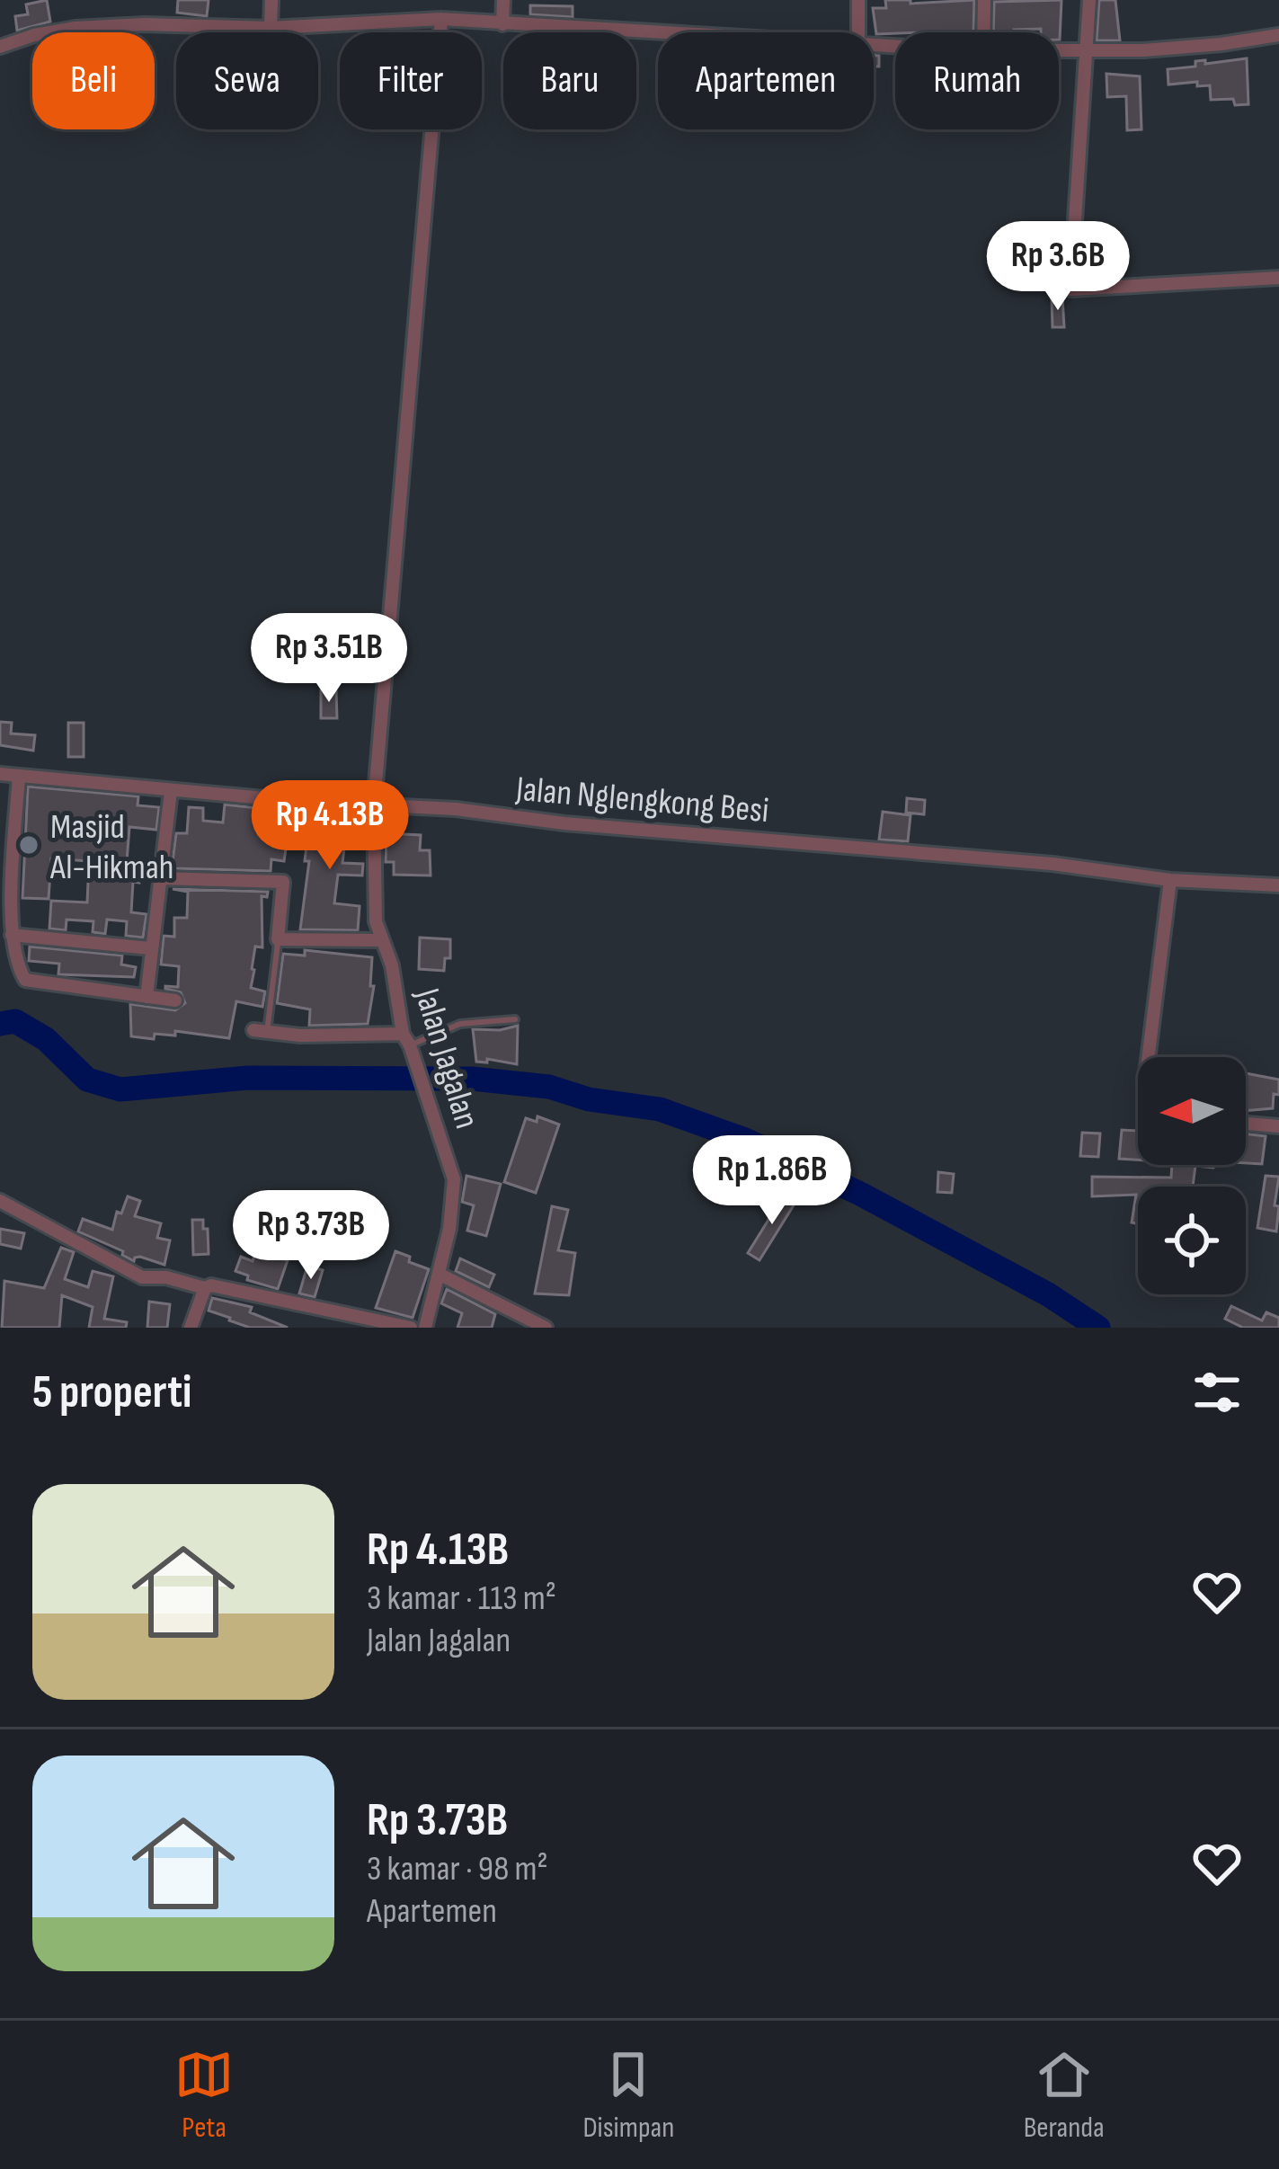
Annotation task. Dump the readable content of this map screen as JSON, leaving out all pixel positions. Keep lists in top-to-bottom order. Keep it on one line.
{"streets":{"street":["Jalan Nglengkong Besi","Jalan Jagalan"]},"crossings":[["Jalan Nglengkong Besi","Jalan Jagalan"]],"places":["Masjid Al-Hikmah"],"north":"left","page":{"chip":["Beli","Sewa","Filter","Baru","Apartemen","Rumah"],"price":["Rp 3.6B","Rp 3.51B","Rp 4.13B","Rp 1.86B","Rp 3.73B"],"heading":"5 properti","list":[{"name":"Rp 4.13B","note":"3 kamar · 113 m² · Jalan Jagalan"},{"name":"Rp 3.73B","note":"3 kamar · 98 m² · Apartemen"}],"tabs":["Peta","Disimpan","Beranda"]}}
